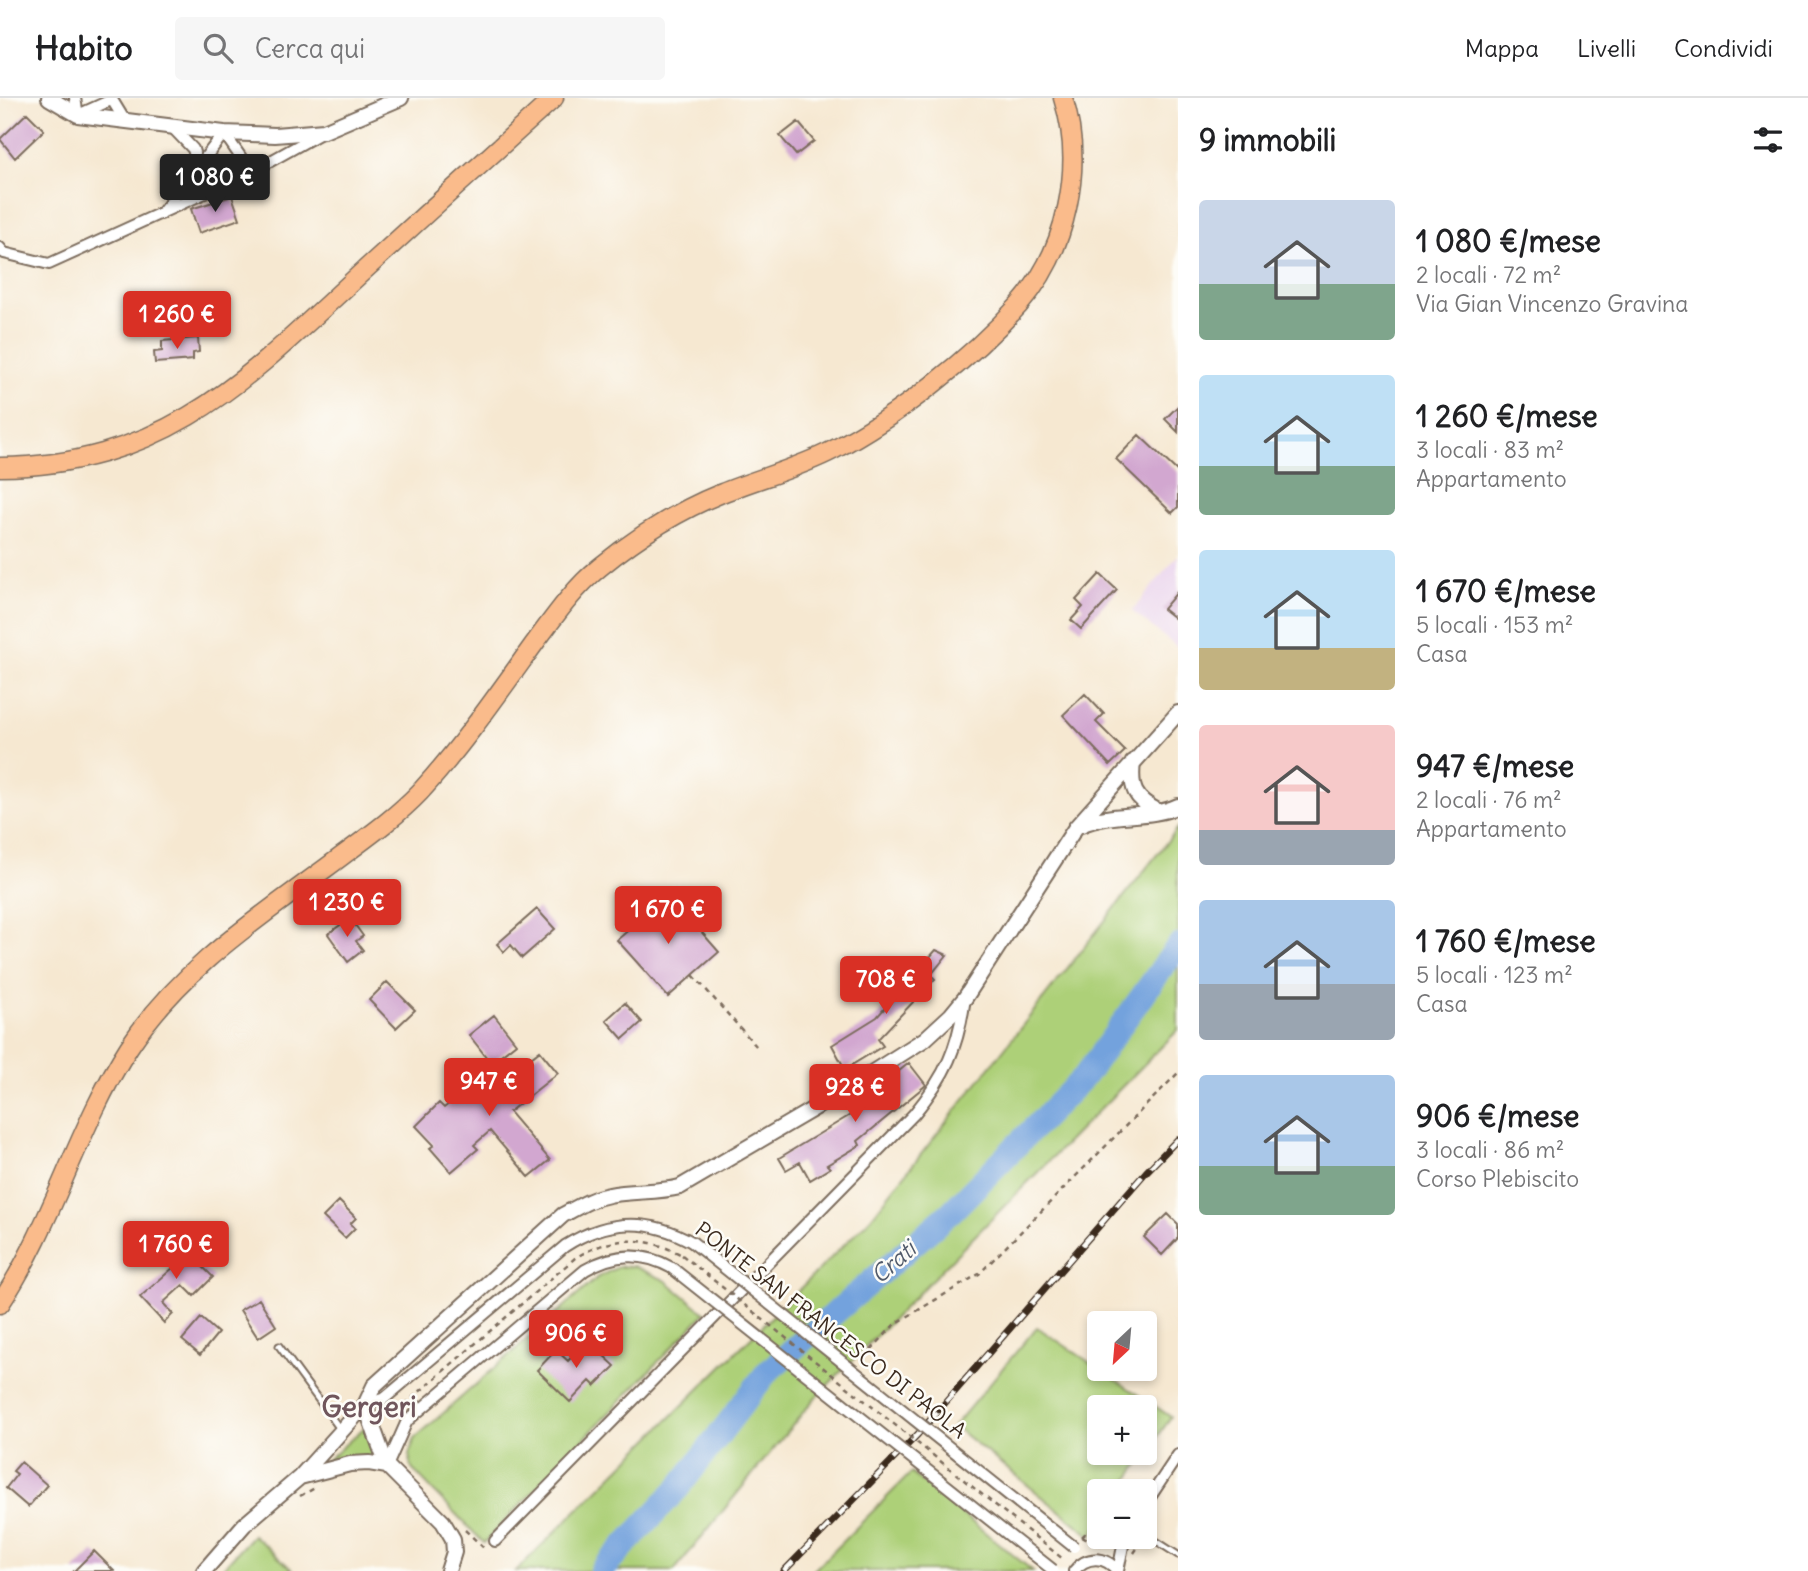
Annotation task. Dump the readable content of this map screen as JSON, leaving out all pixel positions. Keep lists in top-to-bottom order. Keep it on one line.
{"streets":{"street":["PONTE SAN FRANCESCO DI PAOLA"]},"districts":["Gergeri"],"water":["Crati"],"north":"bottom left","page":{"header":"Habito","search":"Cerca qui","nav":["Mappa","Livelli","Condividi"],"heading":"9 immobili","price":["1 080 €","1 260 €","1 230 €","1 670 €","708 €","947 €","928 €","1 760 €","906 €"],"list":[{"name":"1 080 €/mese","note":"2 locali · 72 m² · Via Gian Vincenzo Gravina"},{"name":"1 260 €/mese","note":"3 locali · 83 m² · Appartamento"},{"name":"1 670 €/mese","note":"5 locali · 153 m² · Casa"},{"name":"947 €/mese","note":"2 locali · 76 m² · Appartamento"},{"name":"1 760 €/mese","note":"5 locali · 123 m² · Casa"},{"name":"906 €/mese","note":"3 locali · 86 m² · Corso Plebiscito"}],"map_buttons":["+","−"]}}
